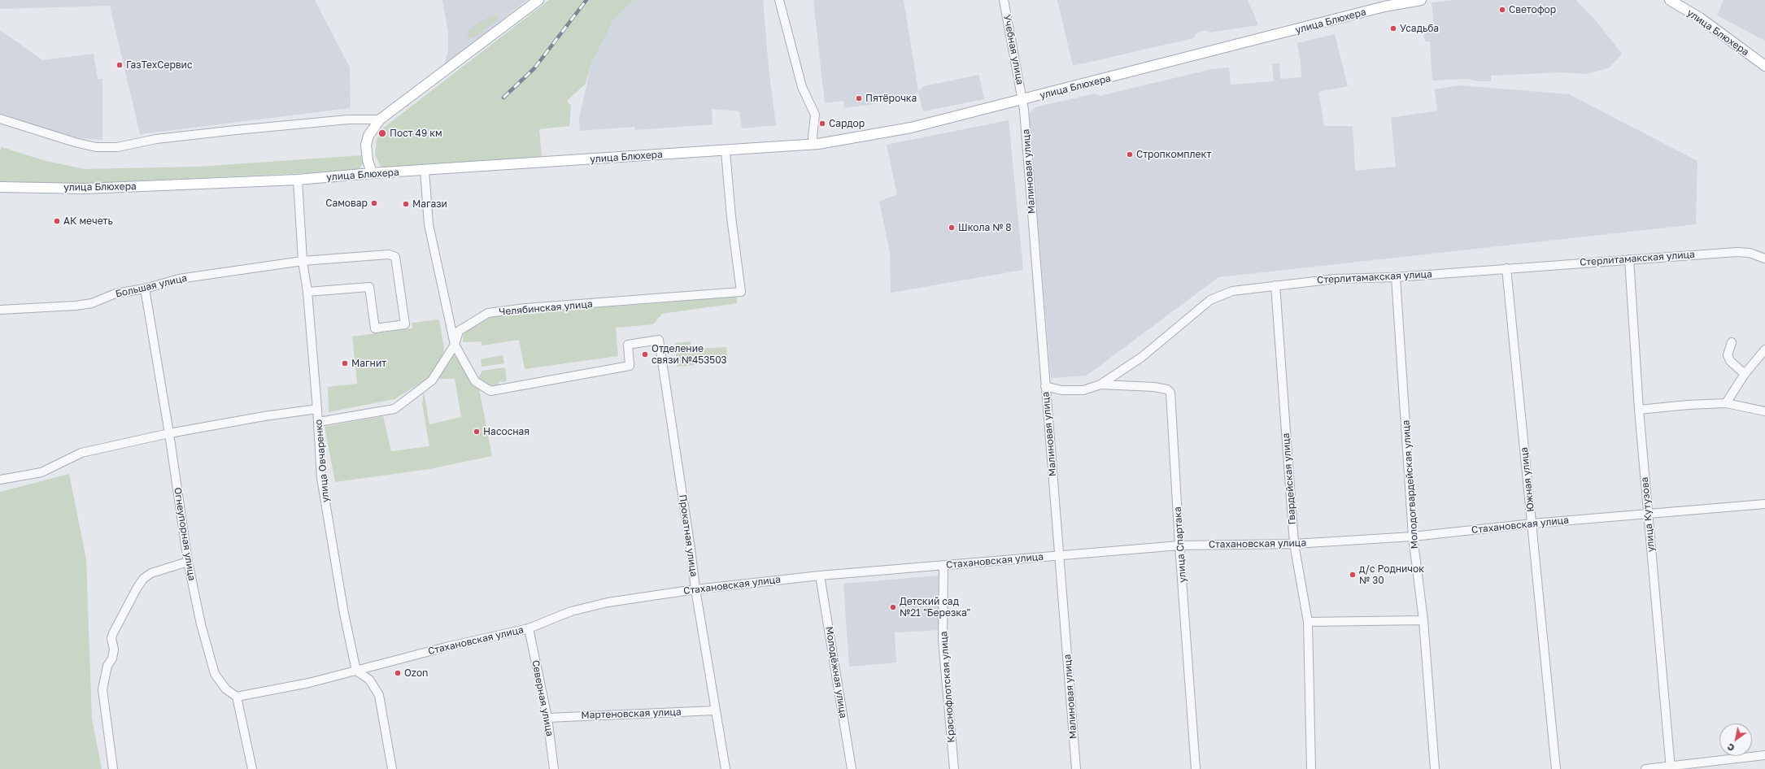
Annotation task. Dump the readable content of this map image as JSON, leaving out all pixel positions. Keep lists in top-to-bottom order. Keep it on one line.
{"streets":{"main road":["улица Блюхера"],"street":["Учебная улица","Малиновая улица","Стерлитамакская улица","Большая улица","Челябинская улица","улица Овчаренко","Гвардейская улица","Южная улица","Молодогвардейская улица","улица Кутузова","Стахановская улица","Огнеупорная улица","Прокатная улица","улица Спартака","Молодёжная улица","Краснофлотская улица","Северная улица","Мартеновская улица"]},"crossings":[["улица Блюхера","Учебная улица"],["улица Блюхера","Малиновая улица"],["улица Блюхера","Челябинская улица"],["улица Блюхера","улица Овчаренко"],["Учебная улица","Малиновая улица"],["Малиновая улица","Стерлитамакская улица"],["Малиновая улица","Стахановская улица"],["Стерлитамакская улица","Гвардейская улица"],["Стерлитамакская улица","Южная улица"],["Стерлитамакская улица","Молодогвардейская улица"],["Стерлитамакская улица","улица Кутузова"],["Стерлитамакская улица","улица Спартака"],["Большая улица","улица Овчаренко"],["Большая улица","Огнеупорная улица"],["Челябинская улица","улица Овчаренко"],["Челябинская улица","Прокатная улица"],["улица Овчаренко","Стахановская улица"],["Гвардейская улица","Стахановская улица"],["Южная улица","Стахановская улица"],["Молодогвардейская улица","Стахановская улица"],["улица Кутузова","Стахановская улица"],["Стахановская улица","Огнеупорная улица"],["Стахановская улица","Прокатная улица"],["Стахановская улица","улица Спартака"],["Стахановская улица","Молодёжная улица"],["Стахановская улица","Краснофлотская улица"],["Стахановская улица","Северная улица"],["Прокатная улица","Мартеновская улица"],["Северная улица","Мартеновская улица"]],"places":["Светофор","Усадьба","ГазТехСервис","Пятёрочка","Сардор","Пост 49 км","Стропкомплект","Самовар","Магази","АК мечеть","Школа № 8","Отделение связи №453503","Магнит","Насосная","д/с Родничок № 30","Детский сад №21 \"Березка\"","Ozon"],"north":"bottom left"}
